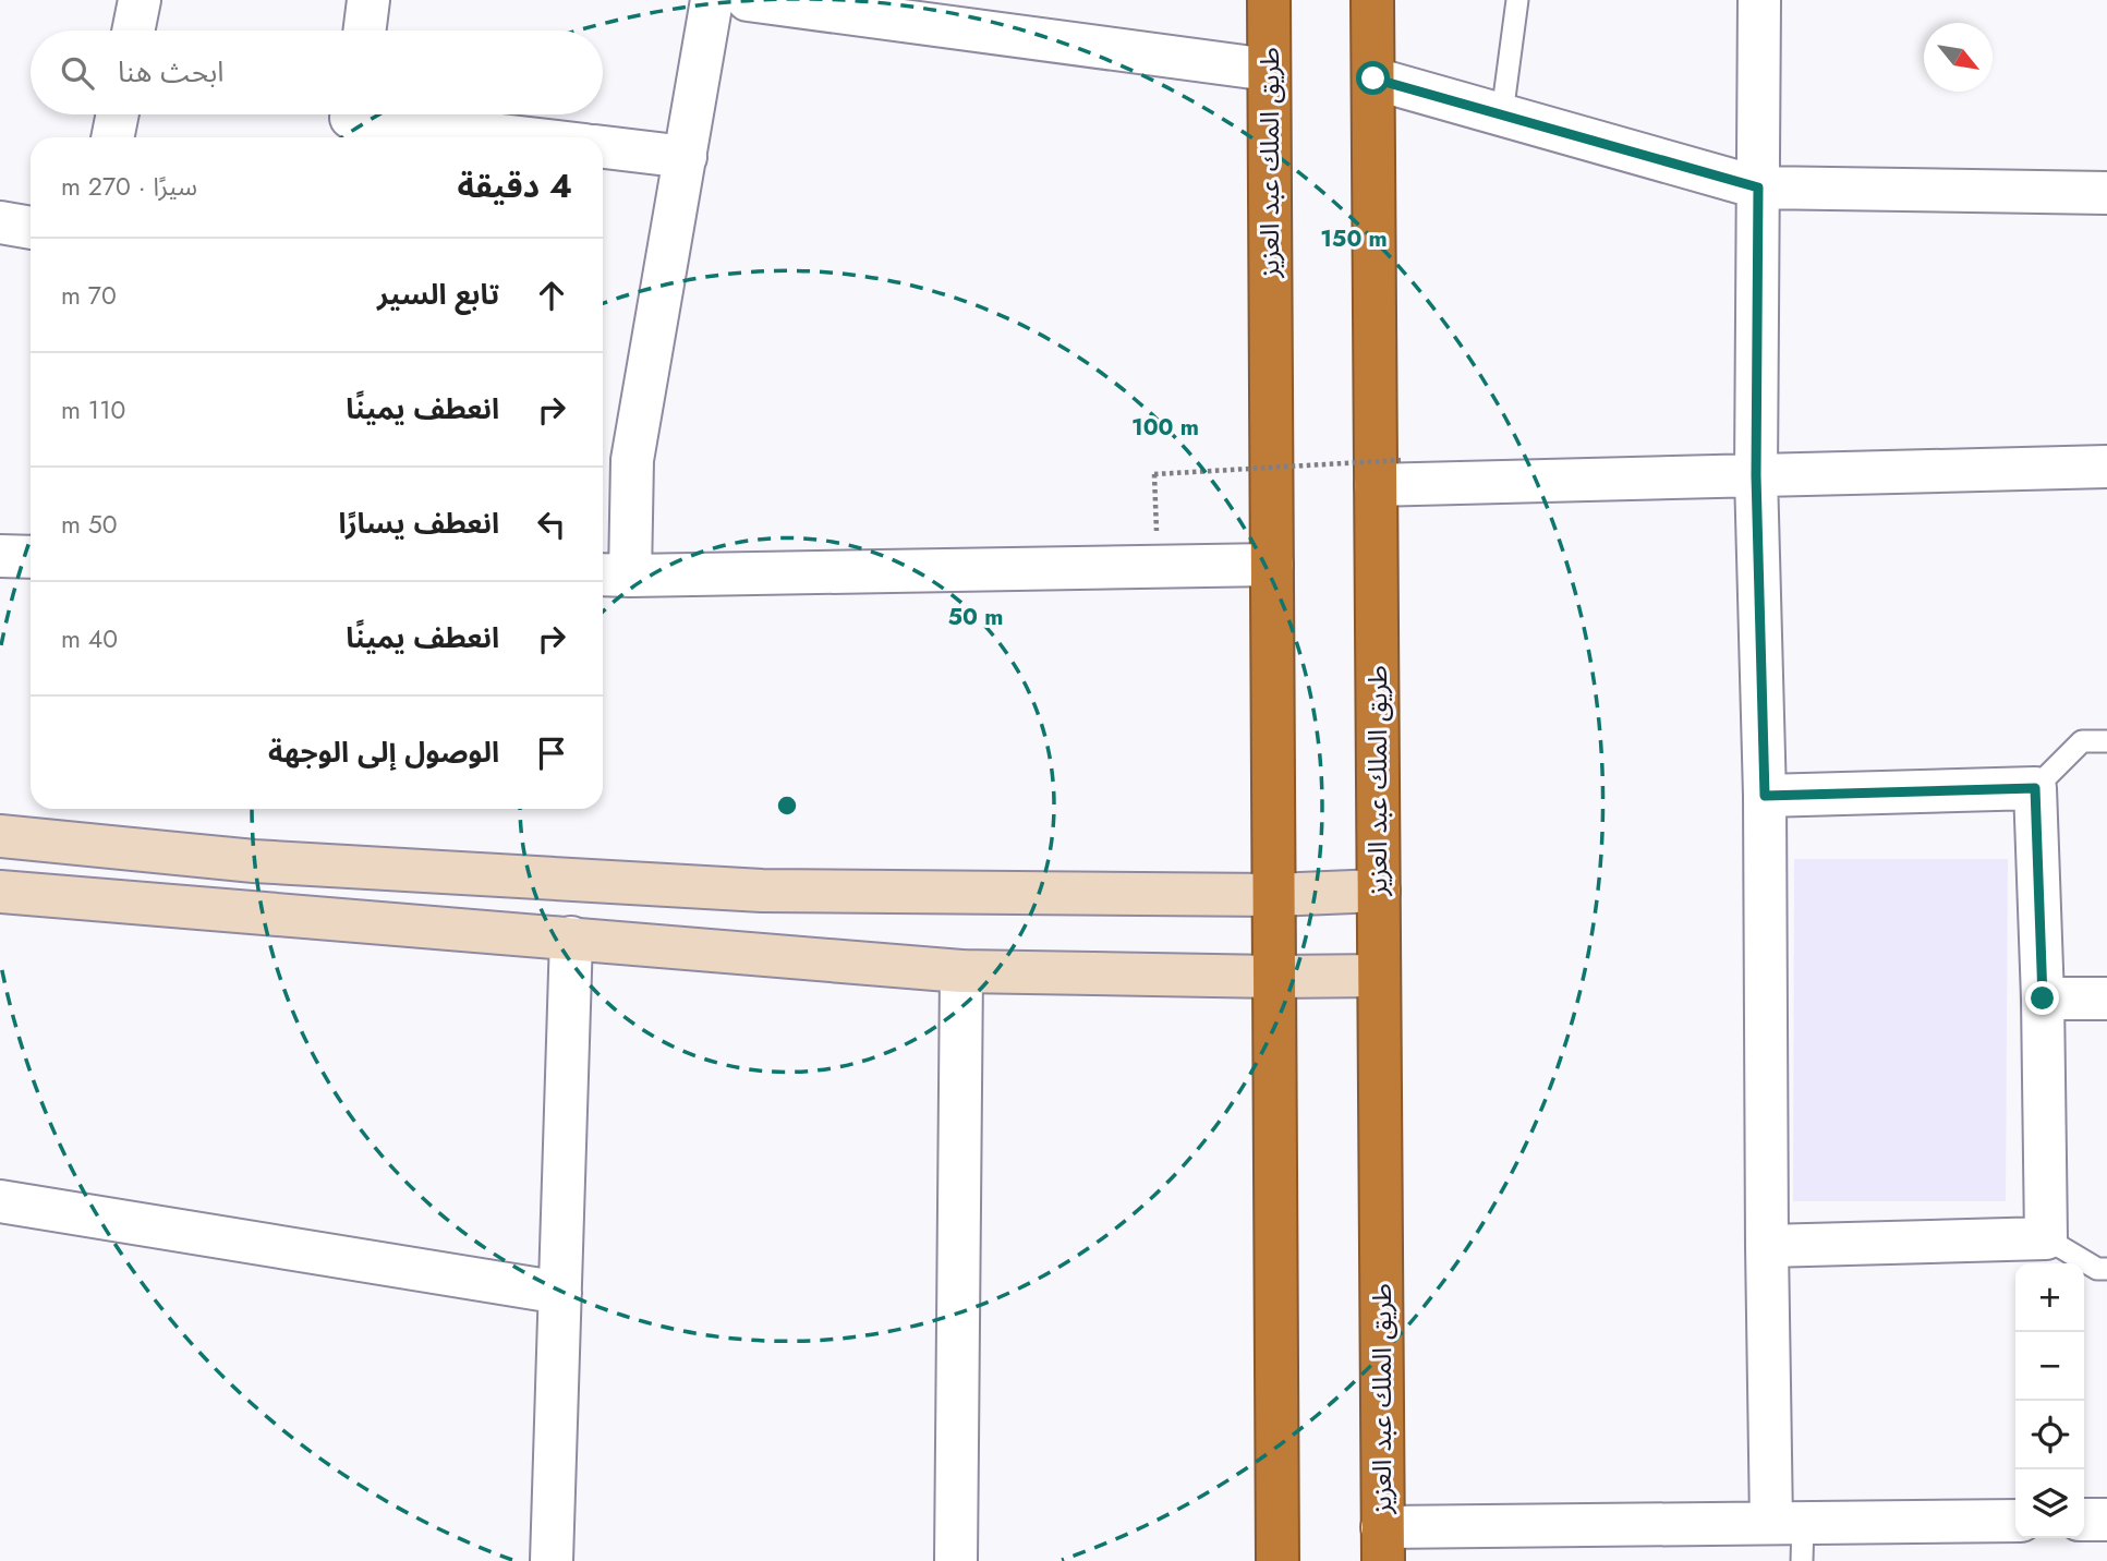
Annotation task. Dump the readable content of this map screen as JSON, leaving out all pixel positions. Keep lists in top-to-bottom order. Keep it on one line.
{"streets":{"highway":["طريق الملك عبد العزيز"]},"north":"bottom right","page":{"search":"ابحث هنا","heading":["4 دقيقة","سيرًا · 270 m"],"list":[["تابع السير","70 m"],["انعطف يمينًا","110 m"],["انعطف يسارًا","50 m"],["انعطف يمينًا","40 m"],"الوصول إلى الوجهة"],"map_buttons":["+","−"]},"rings":["150 m","100 m","50 m"]}
